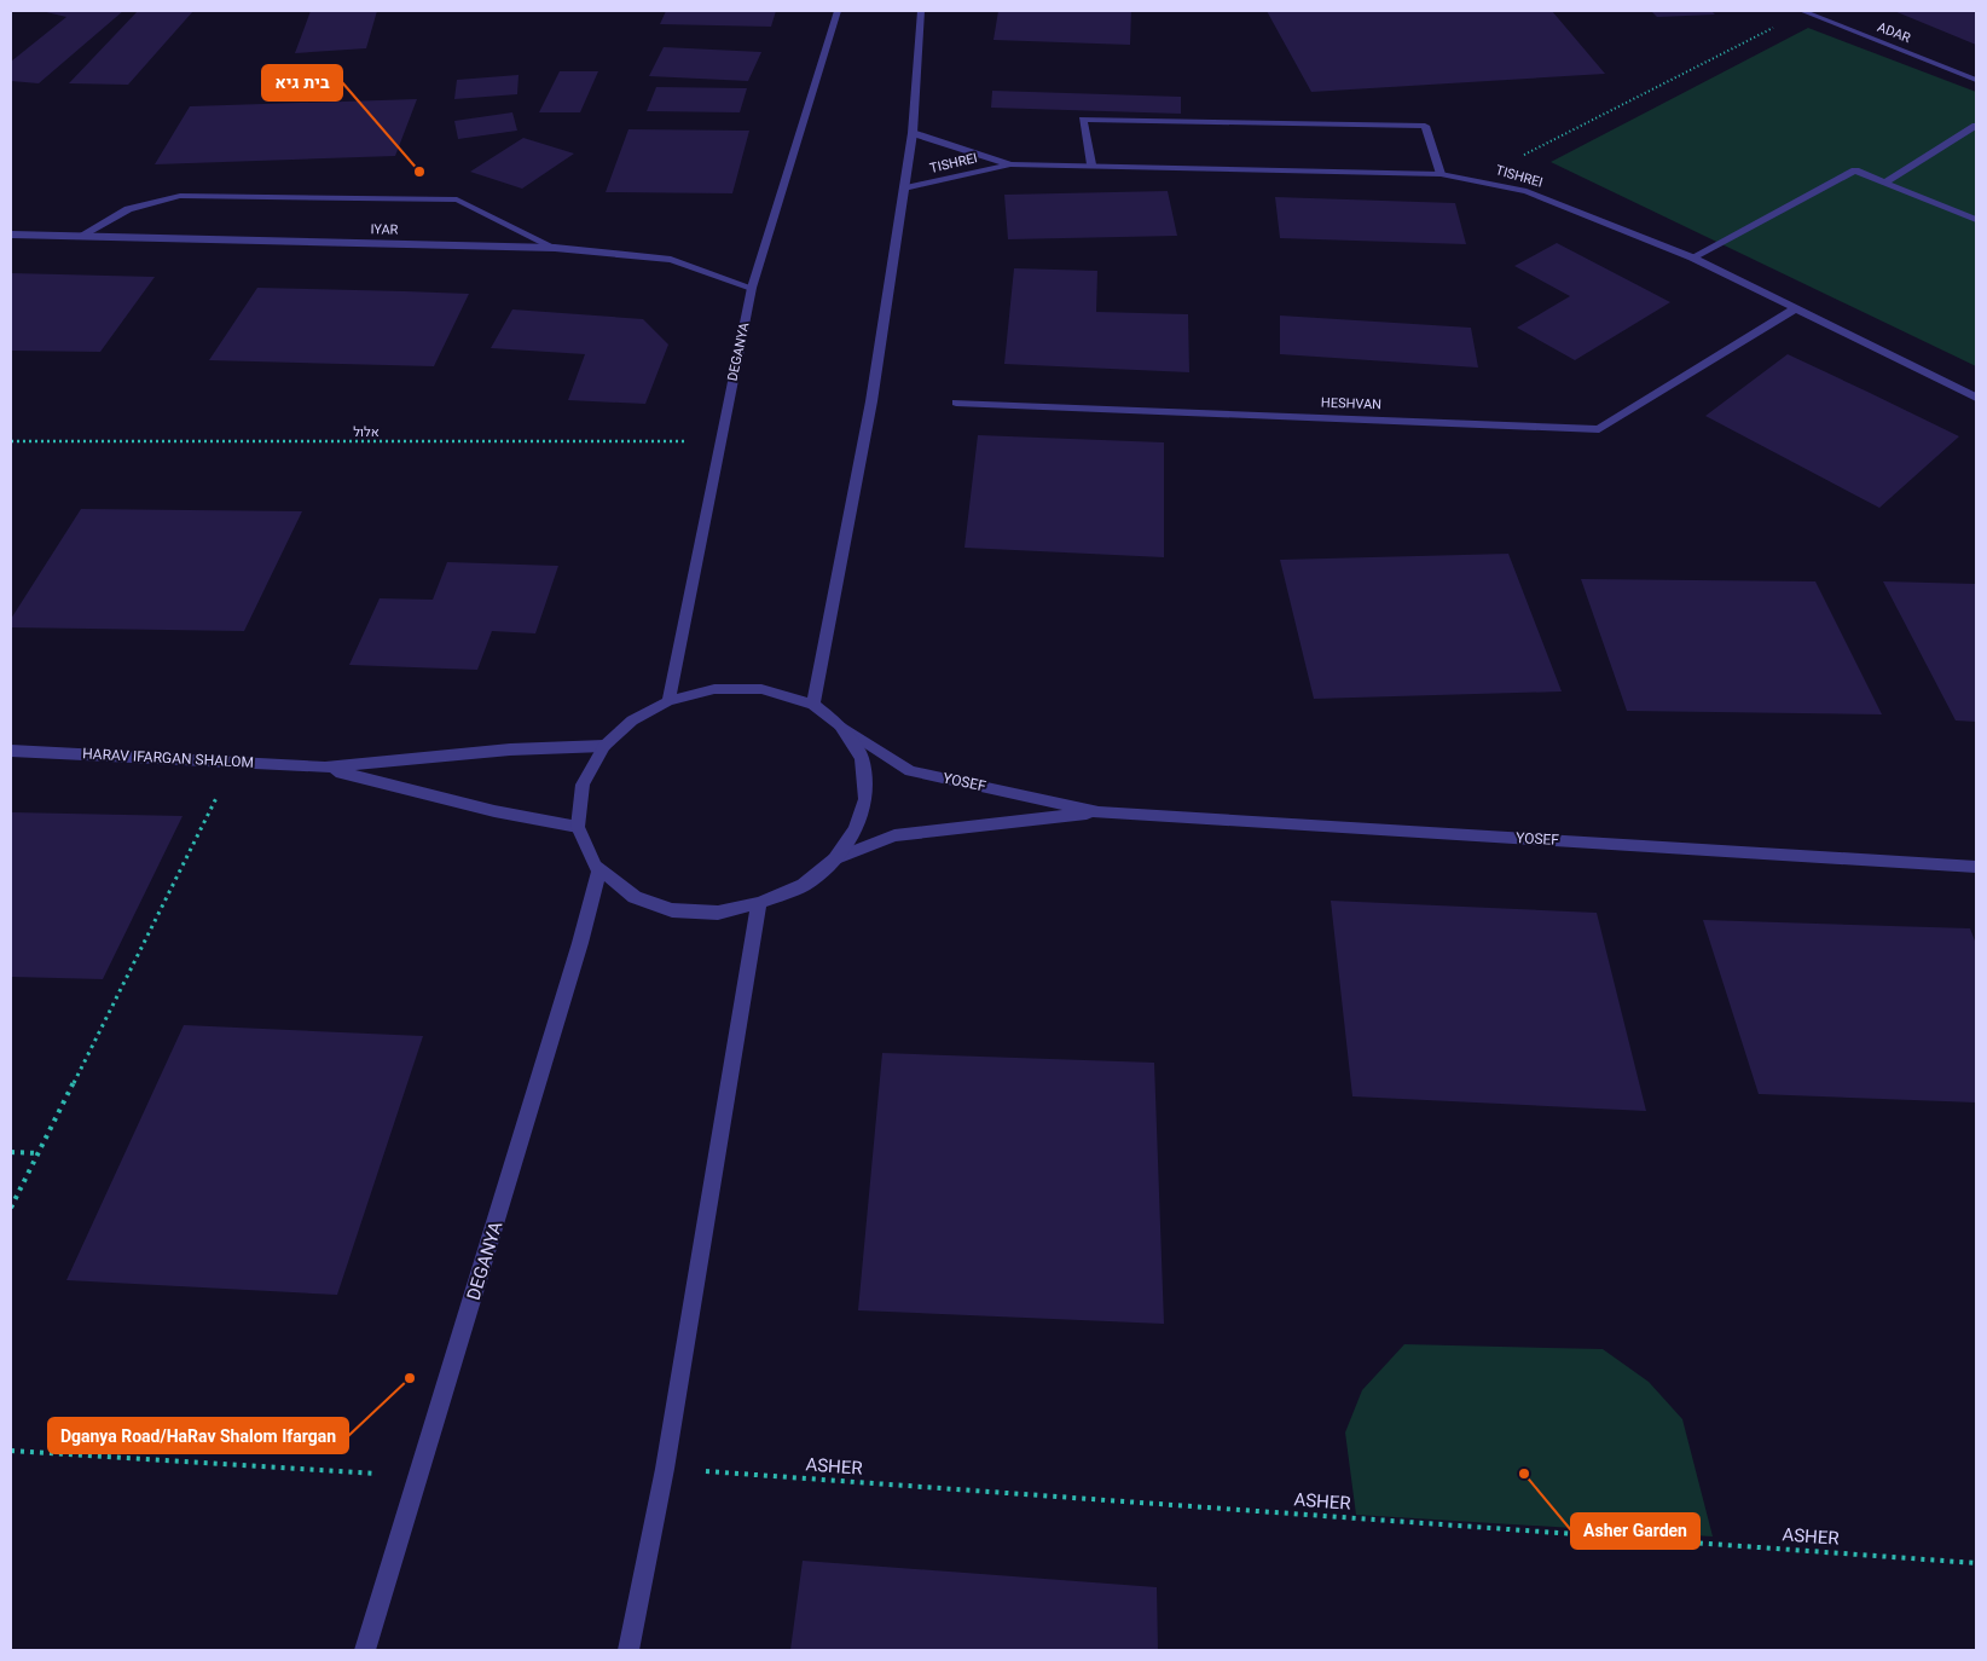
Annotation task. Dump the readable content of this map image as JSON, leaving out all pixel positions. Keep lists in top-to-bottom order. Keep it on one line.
{"streets":{"street":["ADAR","TISHREI","IYAR","DEGANYA","HESHVAN","HARAV IFARGAN SHALOM","YOSEF"],"path":["אלול","ASHER"]},"crossings":[["TISHREI","HESHVAN"],["IYAR","DEGANYA"],["DEGANYA","אלול"]],"places":["בית גיא","Dganya Road/HaRav Shalom Ifargan","Asher Garden"]}
